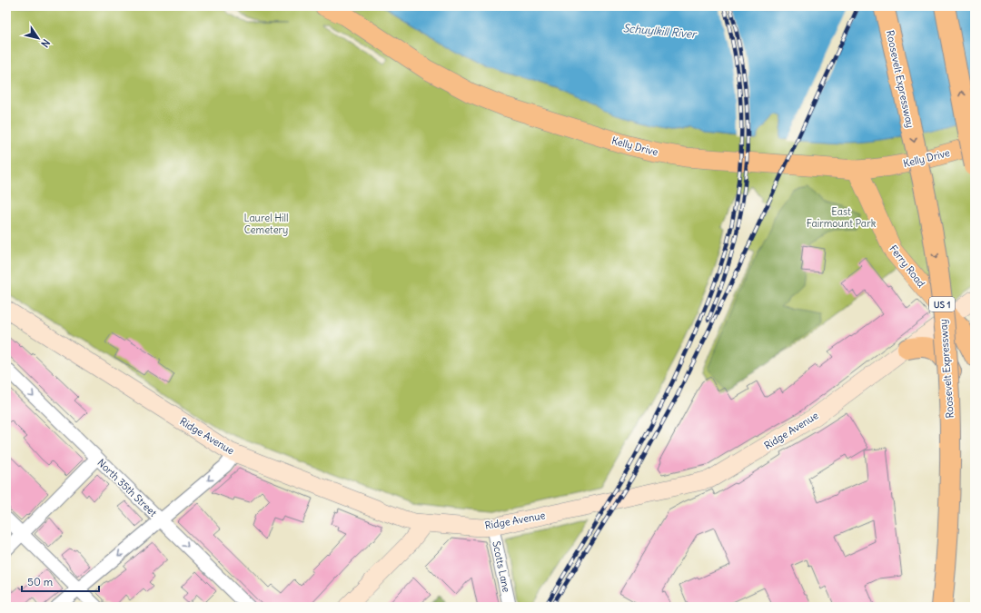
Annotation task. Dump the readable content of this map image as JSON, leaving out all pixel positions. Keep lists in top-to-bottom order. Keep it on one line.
{"streets":{"highway":["Roosevelt Expressway","US 1"],"main road":["Kelly Drive","Ferry Road","Ridge Avenue"],"street":["North 35th Street","Scotts Lane"]},"crossings":[["Kelly Drive","Ferry Road"],["Ferry Road","Ridge Avenue"],["Ridge Avenue","Scotts Lane"]],"one_way":["North 35th Street"],"water":["Schuylkill River"],"parks":["East Fairmount Park","Laurel Hill Cemetery"],"scale_bar":"50 m","north":"bottom right"}
